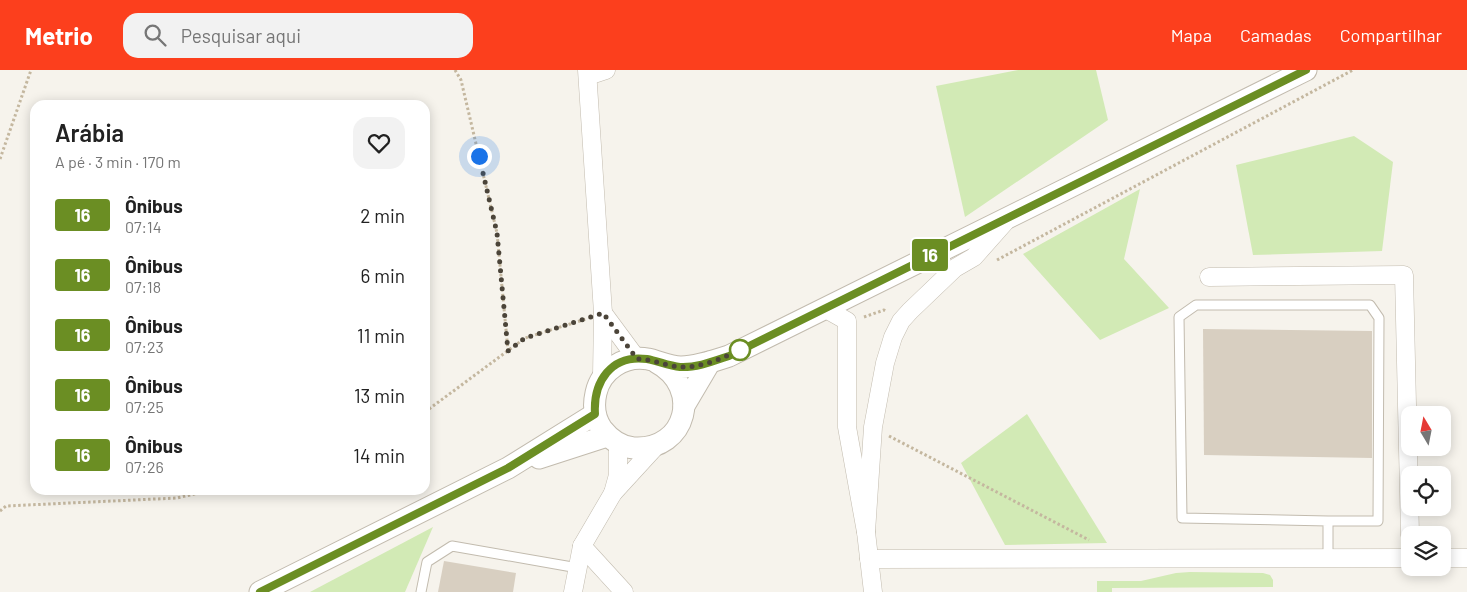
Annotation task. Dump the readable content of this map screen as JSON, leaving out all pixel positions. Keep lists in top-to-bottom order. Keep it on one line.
{"lines":["bus line 16"],"north":"top","page":{"header":"Metrio","search":"Pesquisar aqui","nav":["Mapa","Camadas","Compartilhar"],"on_map":"16","heading":["Arábia","A pé · 3 min · 170 m"],"list":[{"mark":"16","name":"Ônibus","note":"07:14","value":"2 min"},{"mark":"16","name":"Ônibus","note":"07:18","value":"6 min"},{"mark":"16","name":"Ônibus","note":"07:23","value":"11 min"},{"mark":"16","name":"Ônibus","note":"07:25","value":"13 min"},{"mark":"16","name":"Ônibus","note":"07:26","value":"14 min"}]}}
